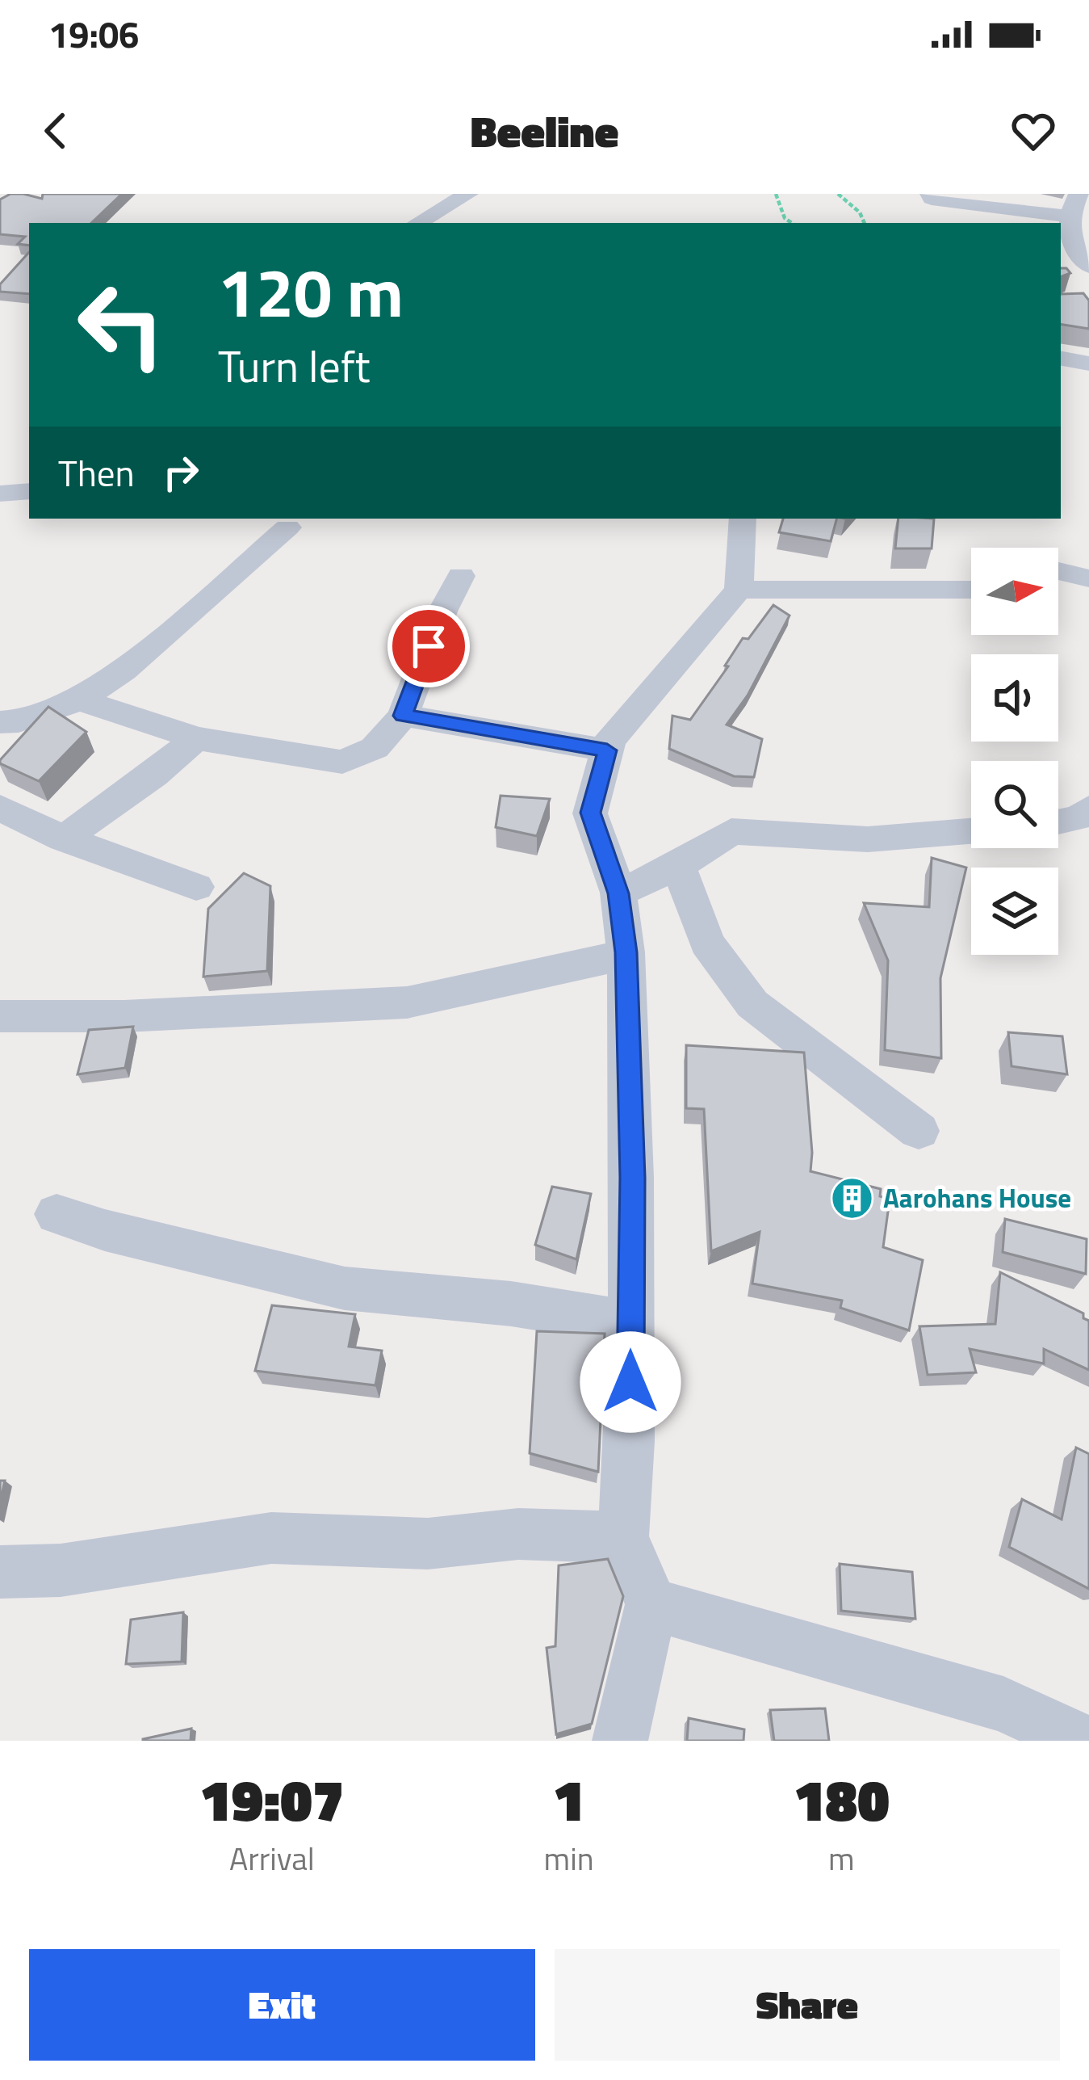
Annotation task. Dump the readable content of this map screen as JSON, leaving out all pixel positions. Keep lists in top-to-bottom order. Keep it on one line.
{"places":{"building":["Aarohans House"]},"north":"right","page":{"status":"19:06","header":"Beeline","turn":["120 m","Turn left"],"then":"Then","eta":["19:07","Arrival","1","min","180","m"],"buttons":["Exit","Share"]}}
